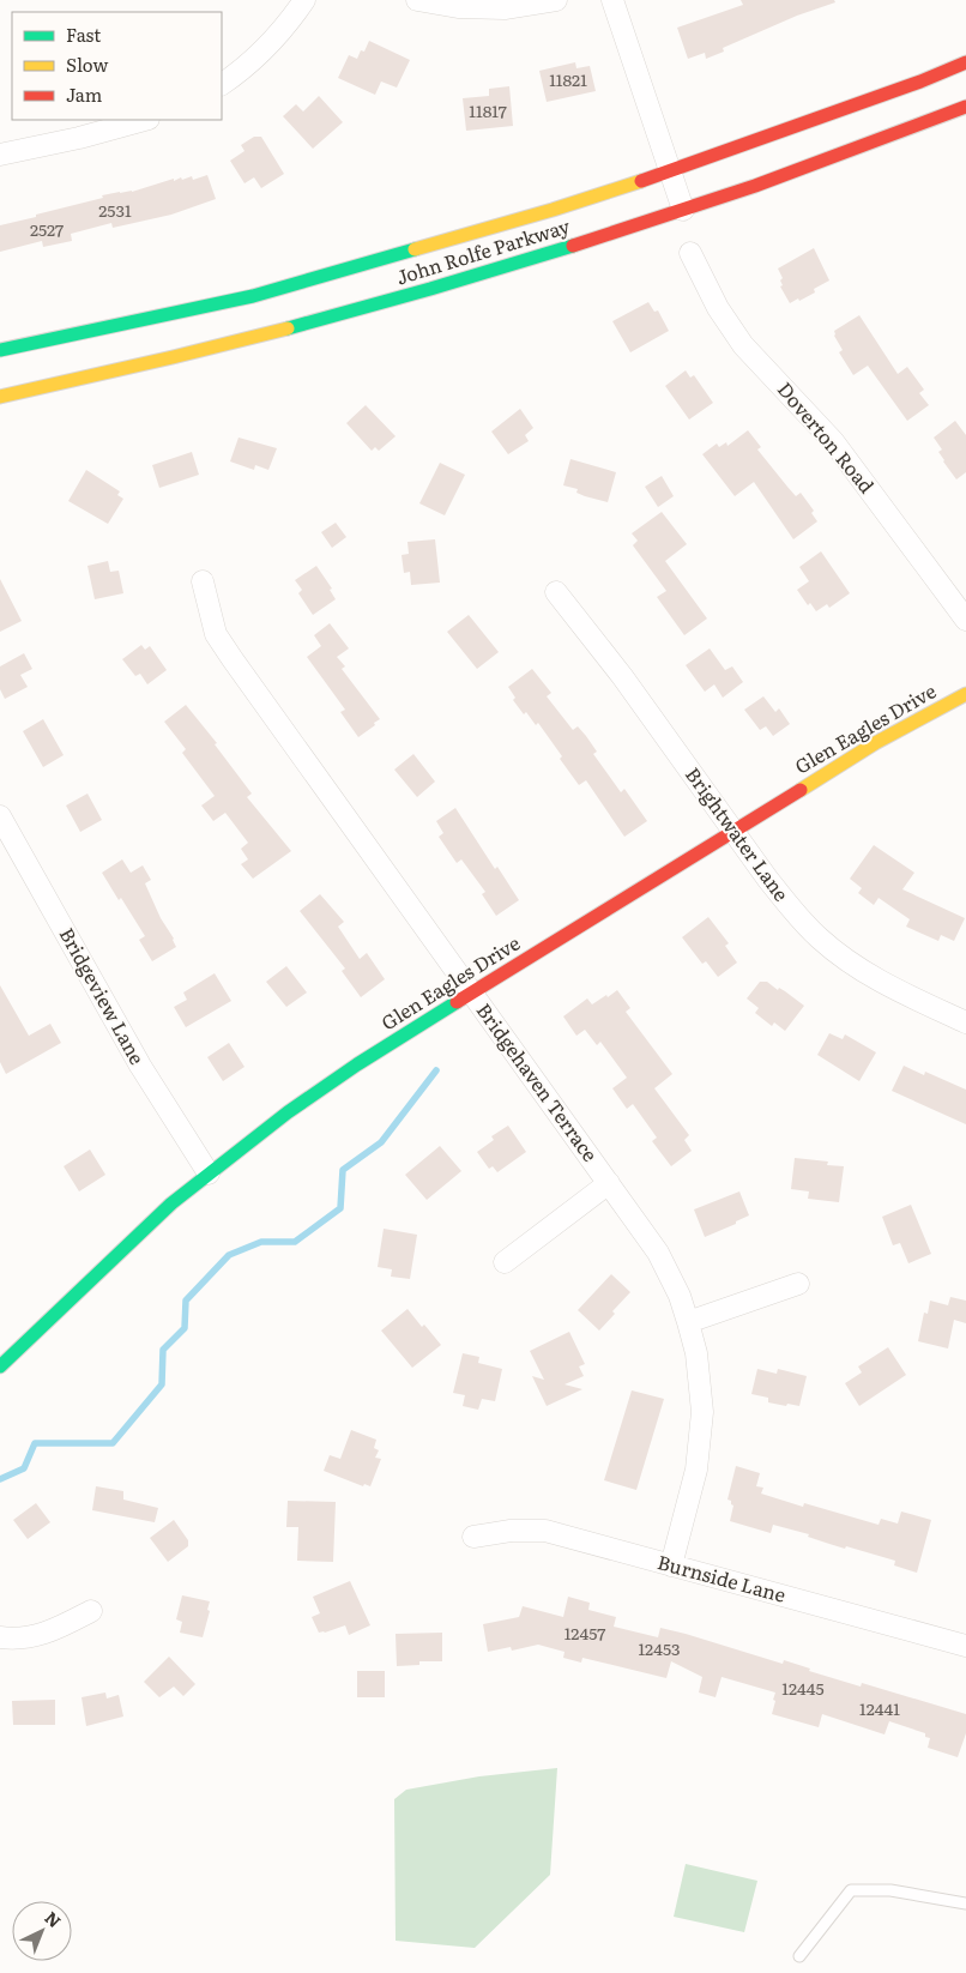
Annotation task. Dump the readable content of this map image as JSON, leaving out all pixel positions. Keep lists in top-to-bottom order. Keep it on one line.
{"streets":{"main road":["John Rolfe Parkway","Glen Eagles Drive"],"street":["Doverton Road","Brightwater Lane","Bridgeview Lane","Bridgehaven Terrace","Burnside Lane"]},"crossings":[["Glen Eagles Drive","Brightwater Lane"],["Glen Eagles Drive","Bridgeview Lane"],["Glen Eagles Drive","Bridgehaven Terrace"],["Bridgehaven Terrace","Burnside Lane"]],"house_numbers":["11821","11817","2531","2527","12457","12453","12445","12441"],"legend":["Fast","Slow","Jam"],"north":"top right"}
